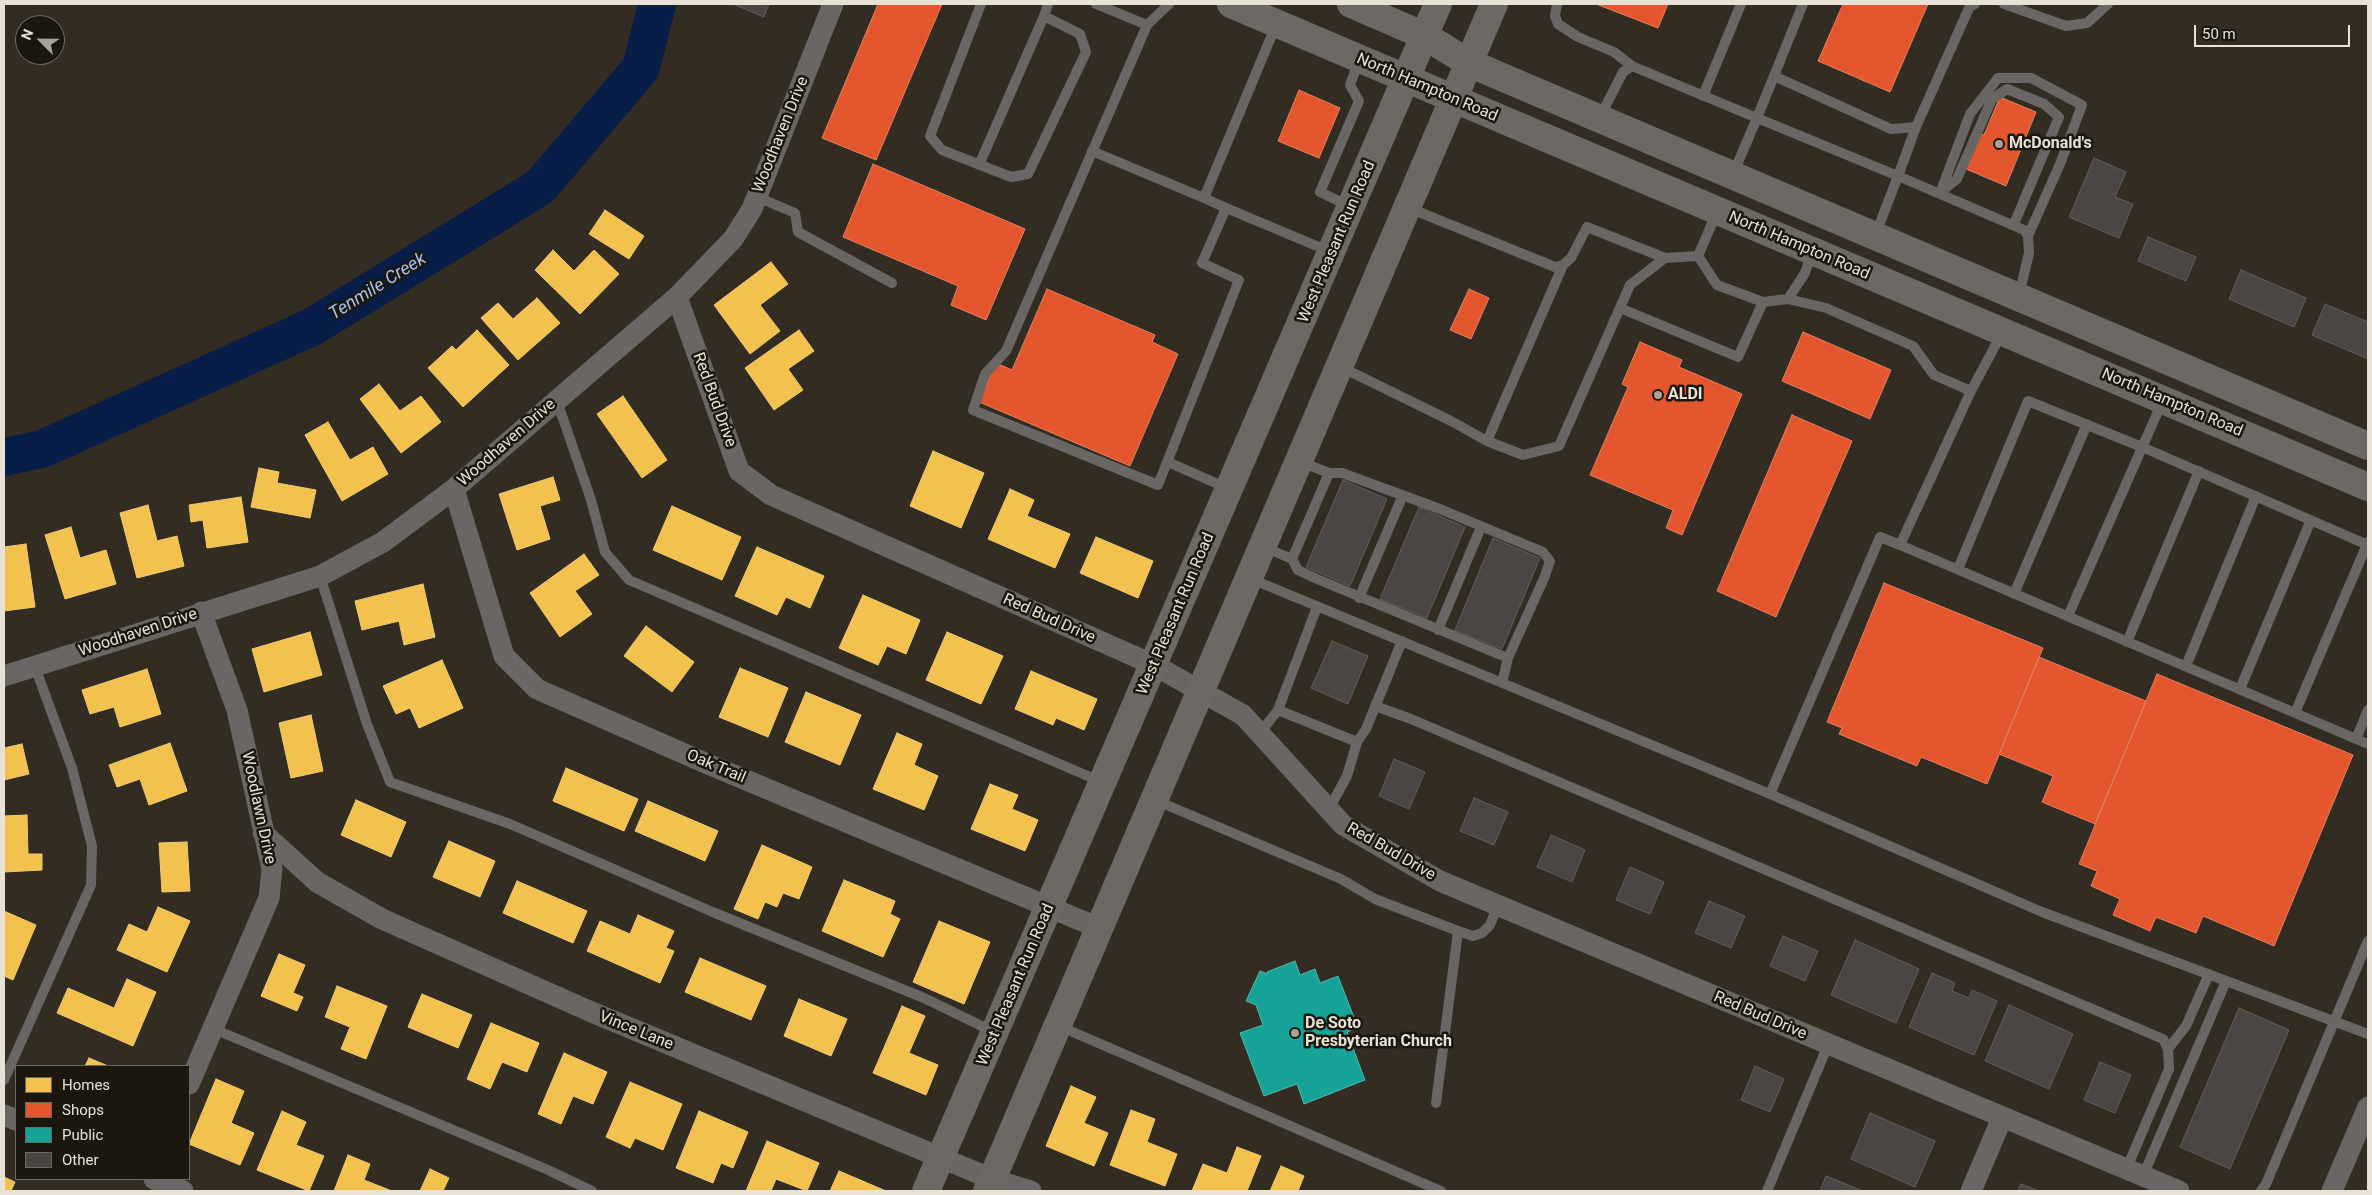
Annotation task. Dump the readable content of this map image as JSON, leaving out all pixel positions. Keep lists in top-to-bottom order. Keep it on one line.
{"streets":{"main road":["North Hampton Road","West Pleasant Run Road"],"street":["Woodhaven Drive","Red Bud Drive","Oak Trail","Woodlawn Drive","Vince Lane"]},"crossings":[["North Hampton Road","West Pleasant Run Road"],["Woodhaven Drive","Red Bud Drive"],["Woodhaven Drive","Oak Trail"],["Woodhaven Drive","Woodlawn Drive"],["West Pleasant Run Road","Red Bud Drive"],["West Pleasant Run Road","Oak Trail"],["West Pleasant Run Road","Vince Lane"],["Woodlawn Drive","Vince Lane"]],"water":["Tenmile Creek"],"places":["McDonald's","ALDI","De Soto Presbyterian Church"],"legend":["Homes","Shops","Public","Other"],"scale_bar":"50 m","north":"top left"}
